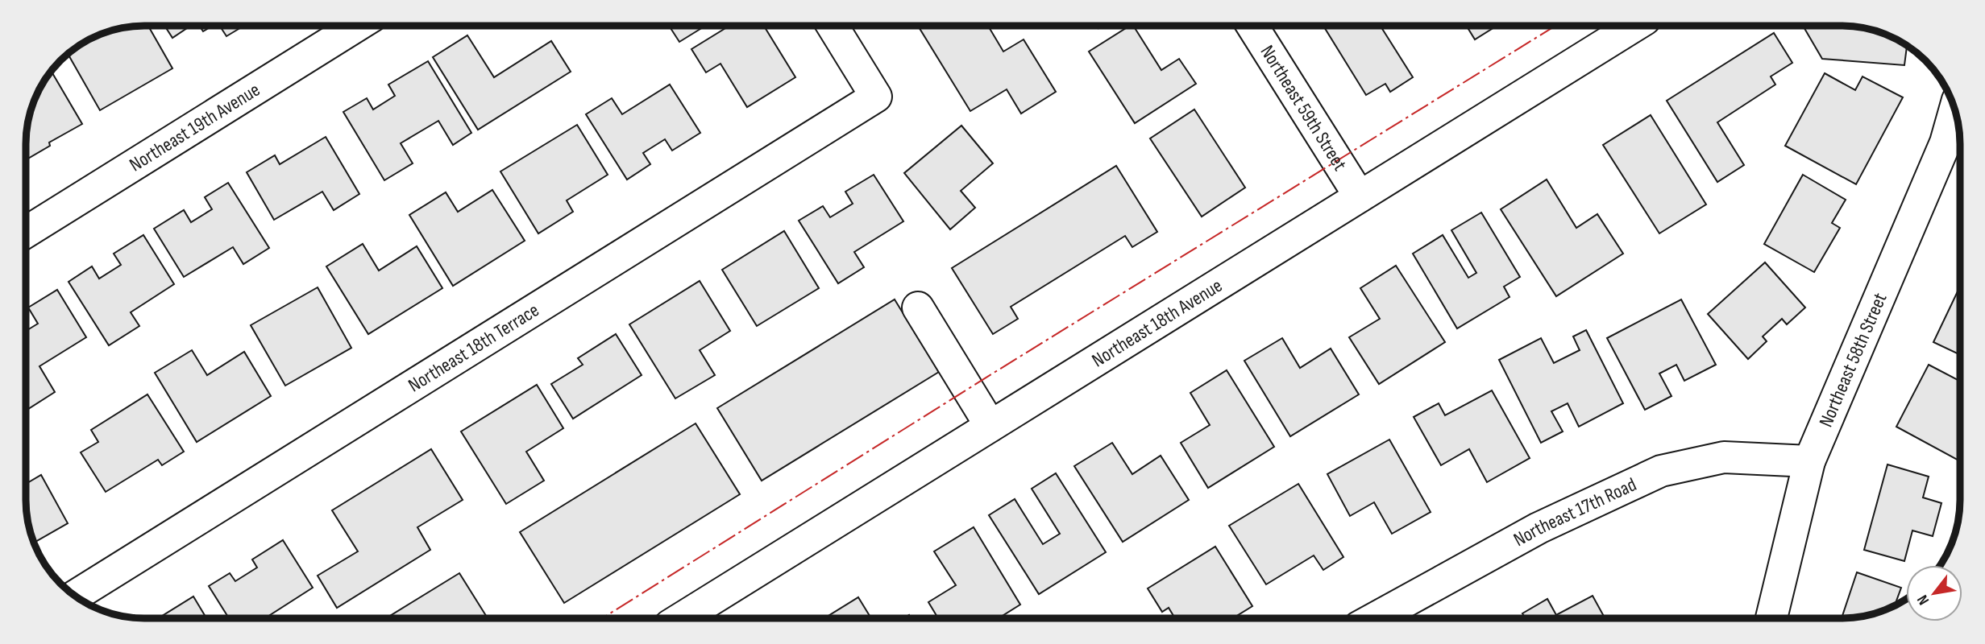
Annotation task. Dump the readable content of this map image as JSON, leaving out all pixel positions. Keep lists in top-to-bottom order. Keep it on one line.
{"streets":{"street":["Northeast 59th Street","Northeast 19th Avenue","Northeast 18th Avenue","Northeast 18th Terrace","Northeast 58th Street","Northeast 17th Road"]},"crossings":[["Northeast 59th Street","Northeast 18th Avenue"],["Northeast 58th Street","Northeast 17th Road"]],"north":"bottom left"}
